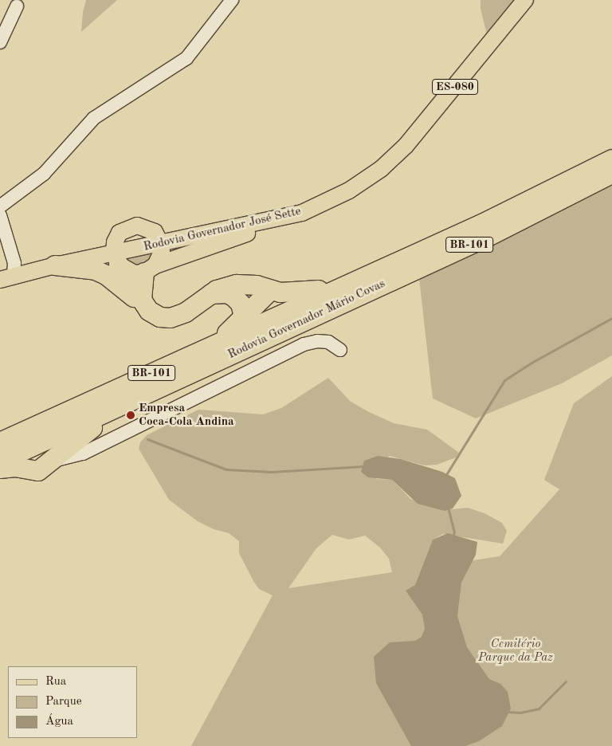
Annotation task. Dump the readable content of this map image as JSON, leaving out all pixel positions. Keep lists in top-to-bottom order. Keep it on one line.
{"streets":{"highway":["BR-101","Rodovia Governador Mário Covas"],"main road":["ES-080","Rodovia Governador José Sette"]},"parks":["Cemitério Parque da Paz"],"places":["Empresa Coca-Cola Andina"],"legend":["Rua","Parque","Água"]}
